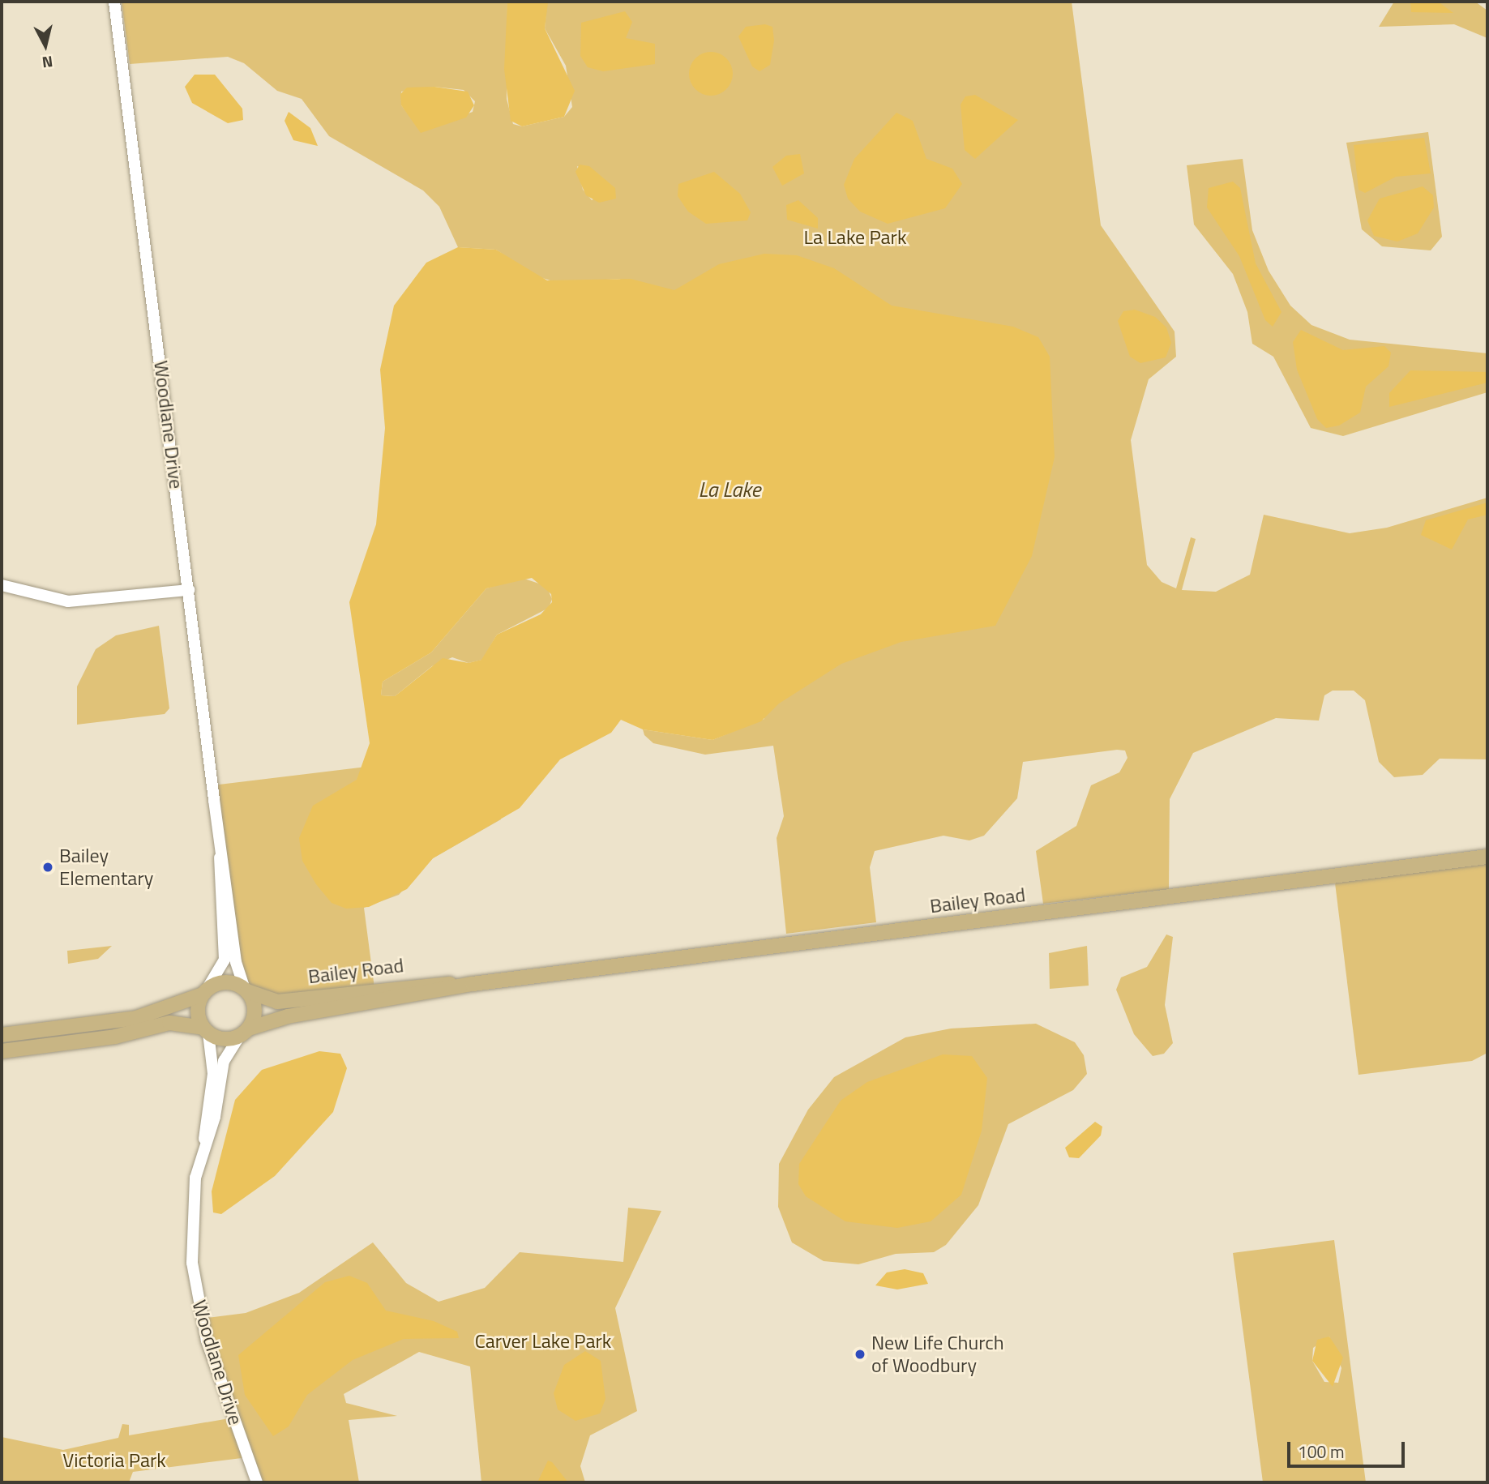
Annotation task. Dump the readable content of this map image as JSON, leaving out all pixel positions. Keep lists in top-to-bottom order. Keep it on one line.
{"streets":{"main road":["Bailey Road"],"street":["Woodlane Drive"]},"crossings":[["Woodlane Drive","Bailey Road"]],"water":["La Lake"],"parks":["La Lake Park","Carver Lake Park","Victoria Park"],"places":["Bailey Elementary","New Life Church of Woodbury"],"scale_bar":"100 m","north":"bottom"}
